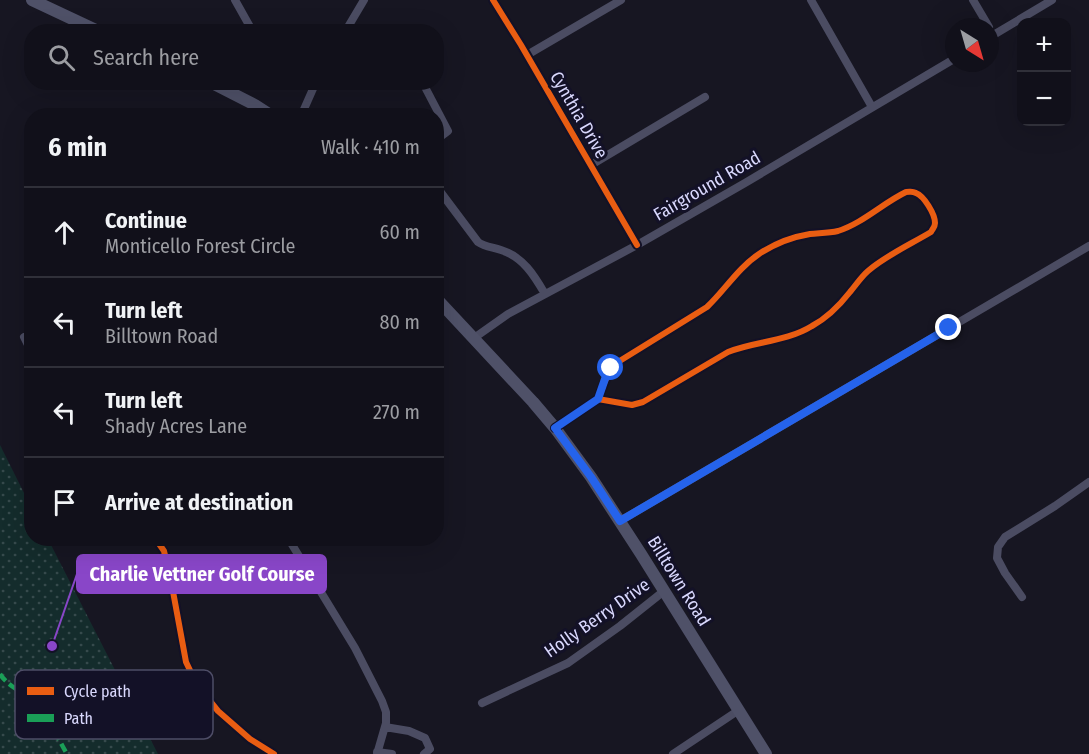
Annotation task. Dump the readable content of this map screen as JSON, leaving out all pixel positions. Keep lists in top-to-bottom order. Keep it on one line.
{"streets":{"main road":["Billtown Road"],"street":["Cynthia Drive","Fairground Road","Holly Berry Drive"]},"crossings":[["Cynthia Drive","Fairground Road"],["Fairground Road","Billtown Road"],["Billtown Road","Holly Berry Drive"]],"places":["Charlie Vettner Golf Course"],"legend":["Cycle path","Path"],"north":"bottom right","page":{"map_buttons":["+","−"],"search":"Search here","heading":["6 min","Walk · 410 m"],"list":[["Continue","Monticello Forest Circle","60 m"],["Turn left","Billtown Road","80 m"],["Turn left","Shady Acres Lane","270 m"],"Arrive at destination"]}}
